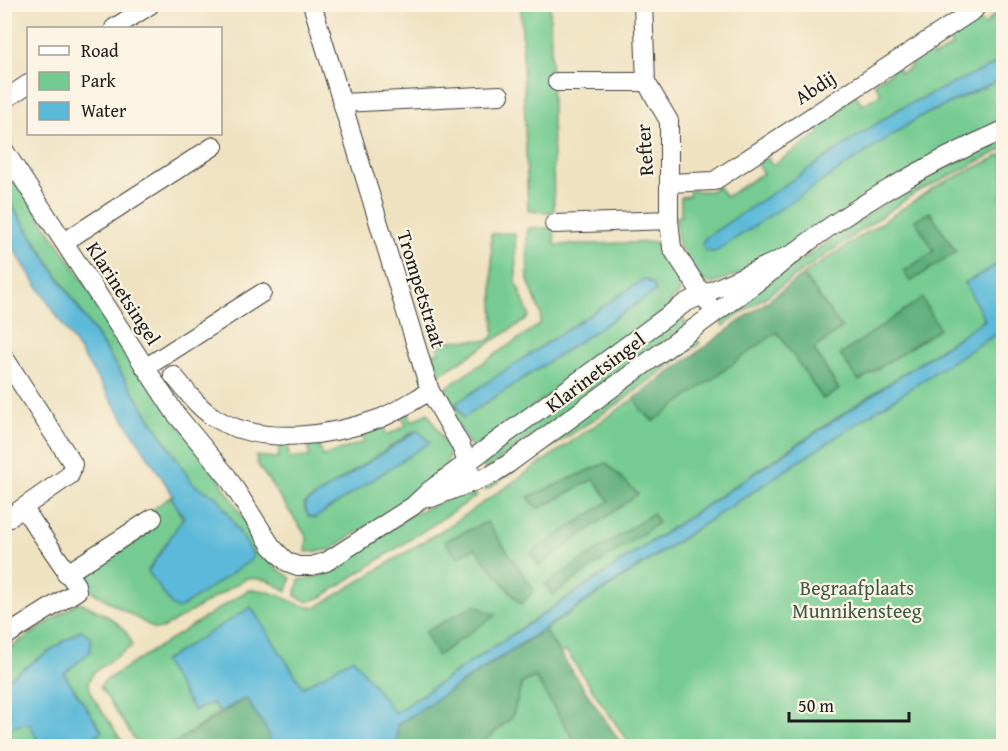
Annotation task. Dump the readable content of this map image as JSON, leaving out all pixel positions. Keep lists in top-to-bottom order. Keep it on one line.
{"streets":{"street":["Abdij","Refter","Trompetstraat","Klarinetsingel"]},"crossings":[["Abdij","Refter"],["Refter","Klarinetsingel"],["Trompetstraat","Klarinetsingel"]],"parks":["Begraafplaats Munnikensteeg"],"legend":["Road","Park","Water"],"scale_bar":"50 m"}
